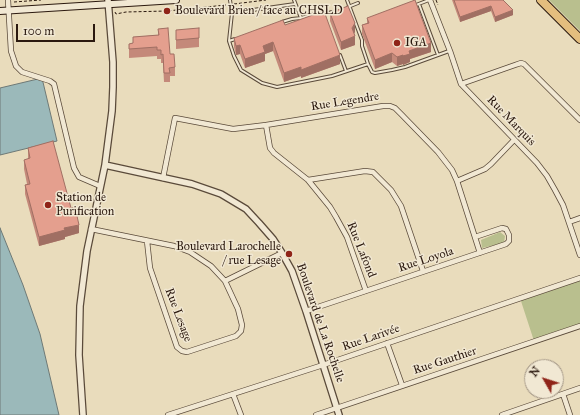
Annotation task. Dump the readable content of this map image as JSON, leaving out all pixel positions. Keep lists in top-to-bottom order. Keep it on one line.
{"streets":{"street":["Rue Legendre","Rue Marquis","Rue Lafond","Rue Loyola","Rue Lesage","Boulevard de La Rochelle","Rue Larivée","Rue Gauthier"]},"crossings":[["Rue Legendre","Rue Lafond"],["Rue Legendre","Rue Loyola"],["Rue Legendre","Boulevard de La Rochelle"],["Rue Lafond","Rue Loyola"],["Rue Loyola","Boulevard de La Rochelle"],["Boulevard de La Rochelle","Rue Larivée"],["Boulevard de La Rochelle","Rue Gauthier"]],"places":["Boulevard Brien / face au CHSLD","IGA","Station de Purification","Boulevard Larochelle / rue Lesage"],"scale_bar":"100 m","north":"top left"}
